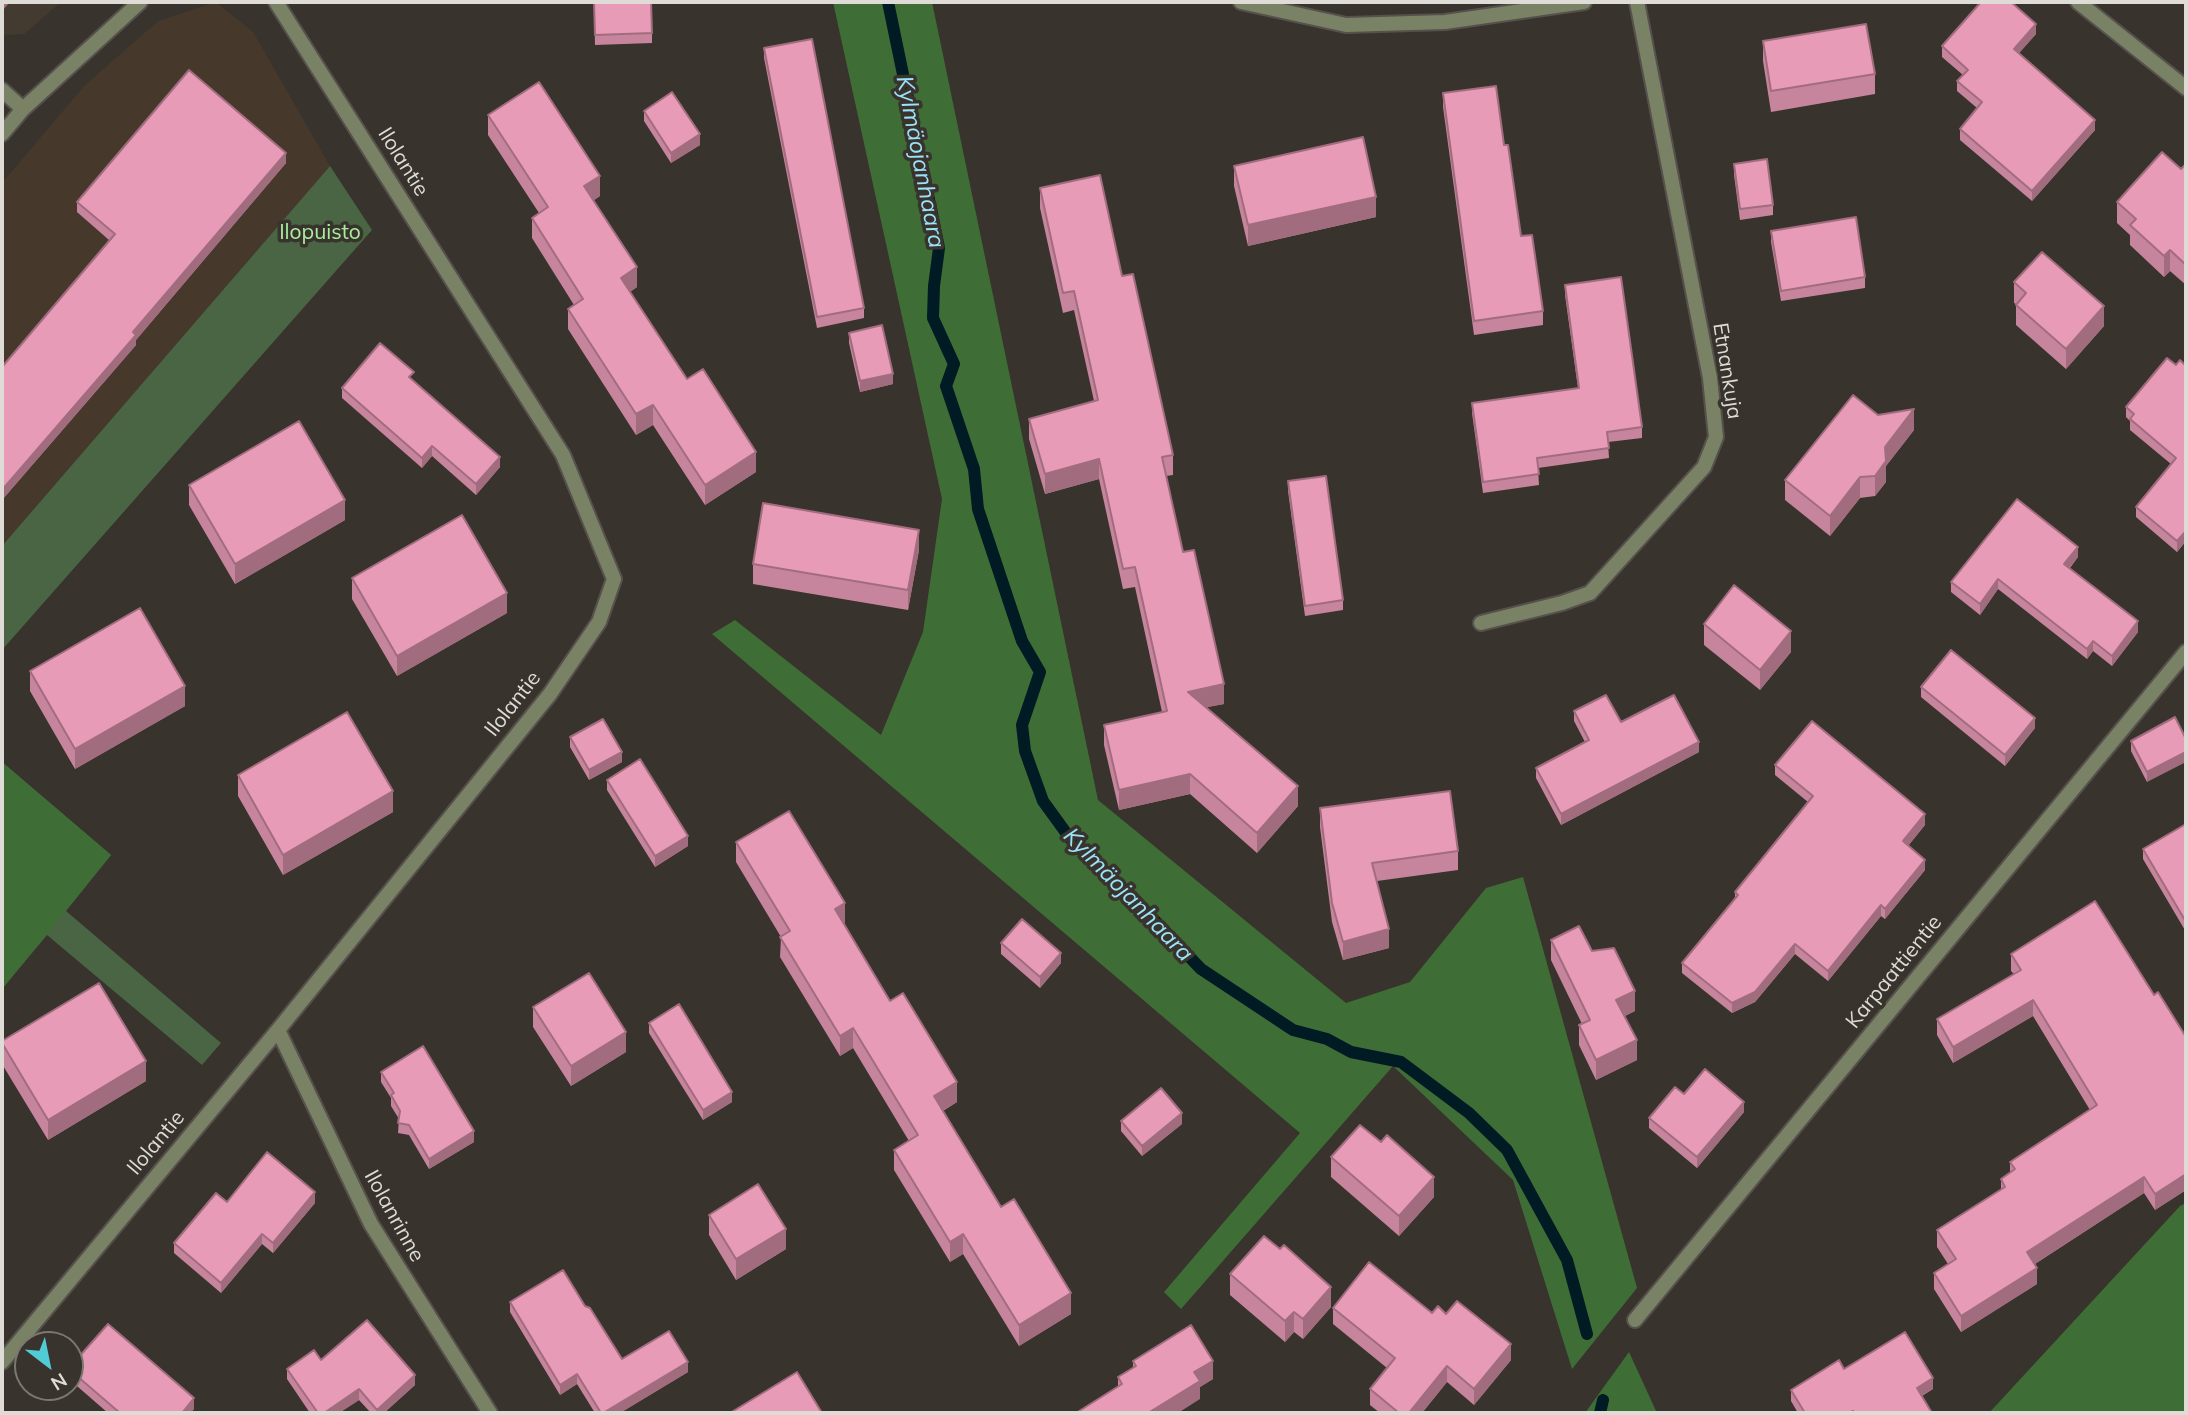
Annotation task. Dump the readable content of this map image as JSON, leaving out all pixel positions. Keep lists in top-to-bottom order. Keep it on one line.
{"streets":{"street":["Ilolantie","Etnankuja","Karpaattientie","Ilolanrinne"]},"crossings":[["Ilolantie","Ilolanrinne"]],"water":["Kylmäojanhaara"],"parks":["Ilopuisto"],"north":"bottom right"}
